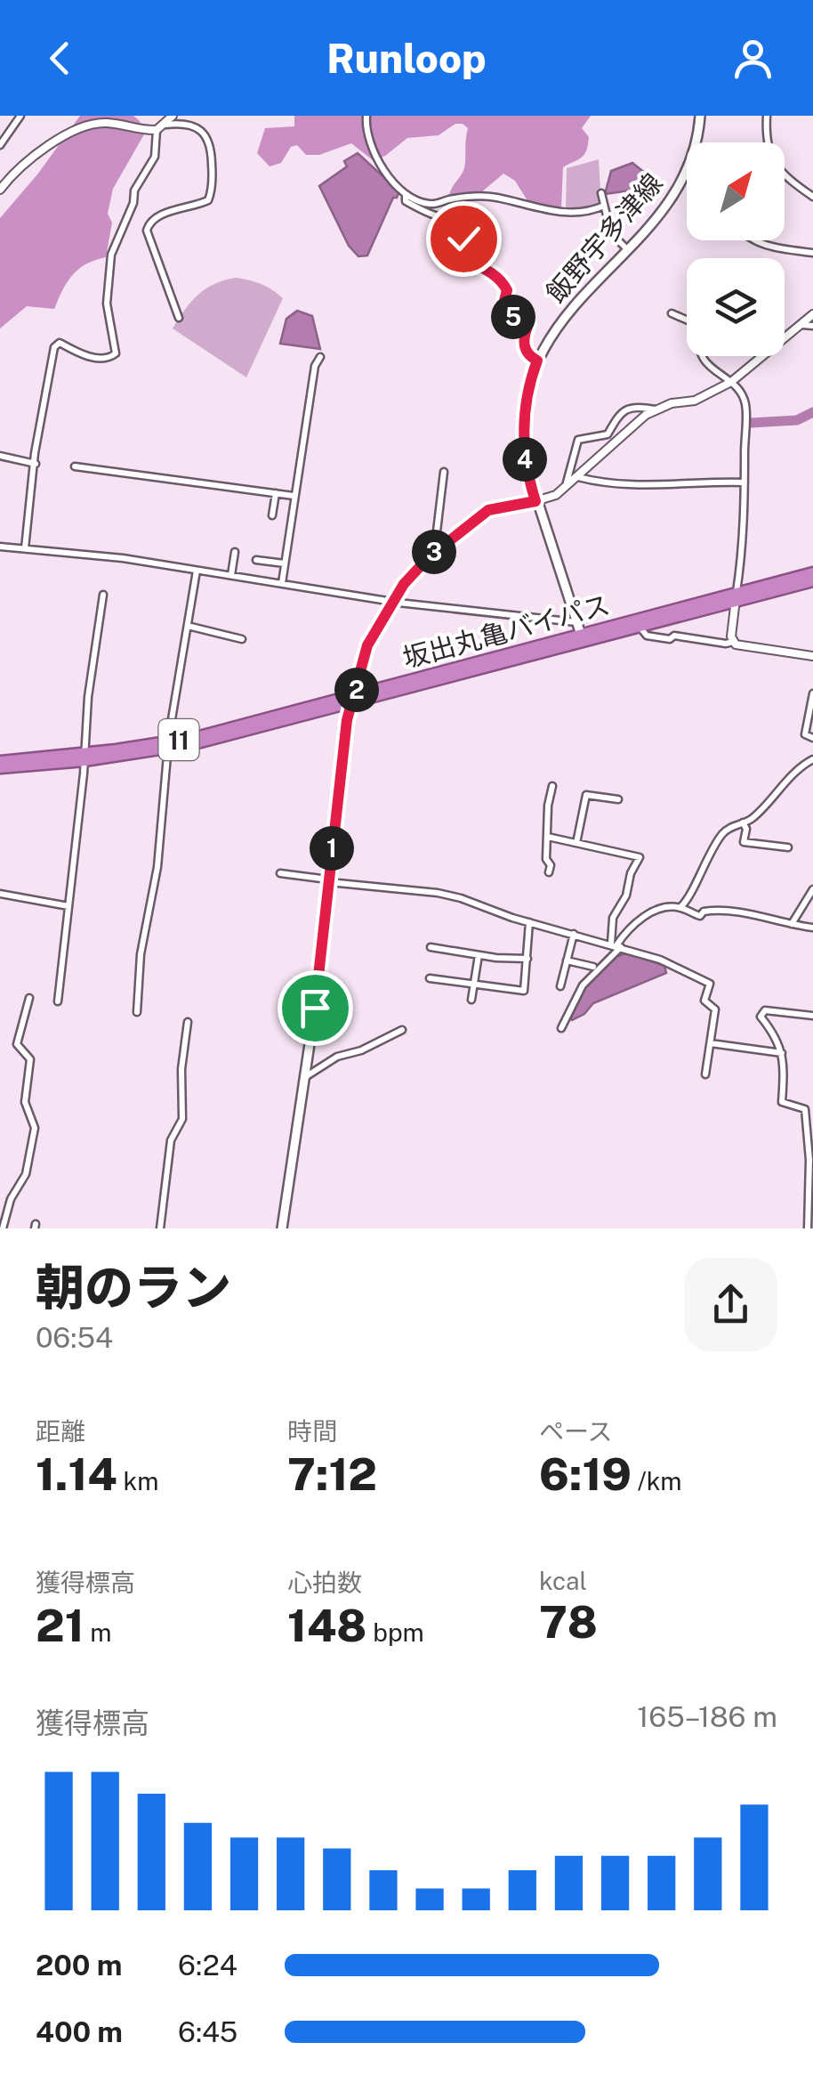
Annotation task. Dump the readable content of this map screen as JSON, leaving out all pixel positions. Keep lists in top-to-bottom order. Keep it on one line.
{"streets":{"highway":["坂出丸亀バイパス","11"],"main road":["飯野宇多津線"]},"crossings":[["飯野宇多津線","坂出丸亀バイパス"]],"north":"top right","page":{"header":"Runloop","pins":["5","4","3","2","1"],"heading":["朝のラン","06:54"],"stats":[["距離","1.14 km"],["時間","7:12"],["ペース","6:19 /km"],["獲得標高","21 m"],["心拍数","148 bpm"],["kcal","78"]],"chart":["獲得標高","165–186 m"],"list":[{"name":"200 m","note":"6:24"},{"name":"400 m","note":"6:45"}]}}
